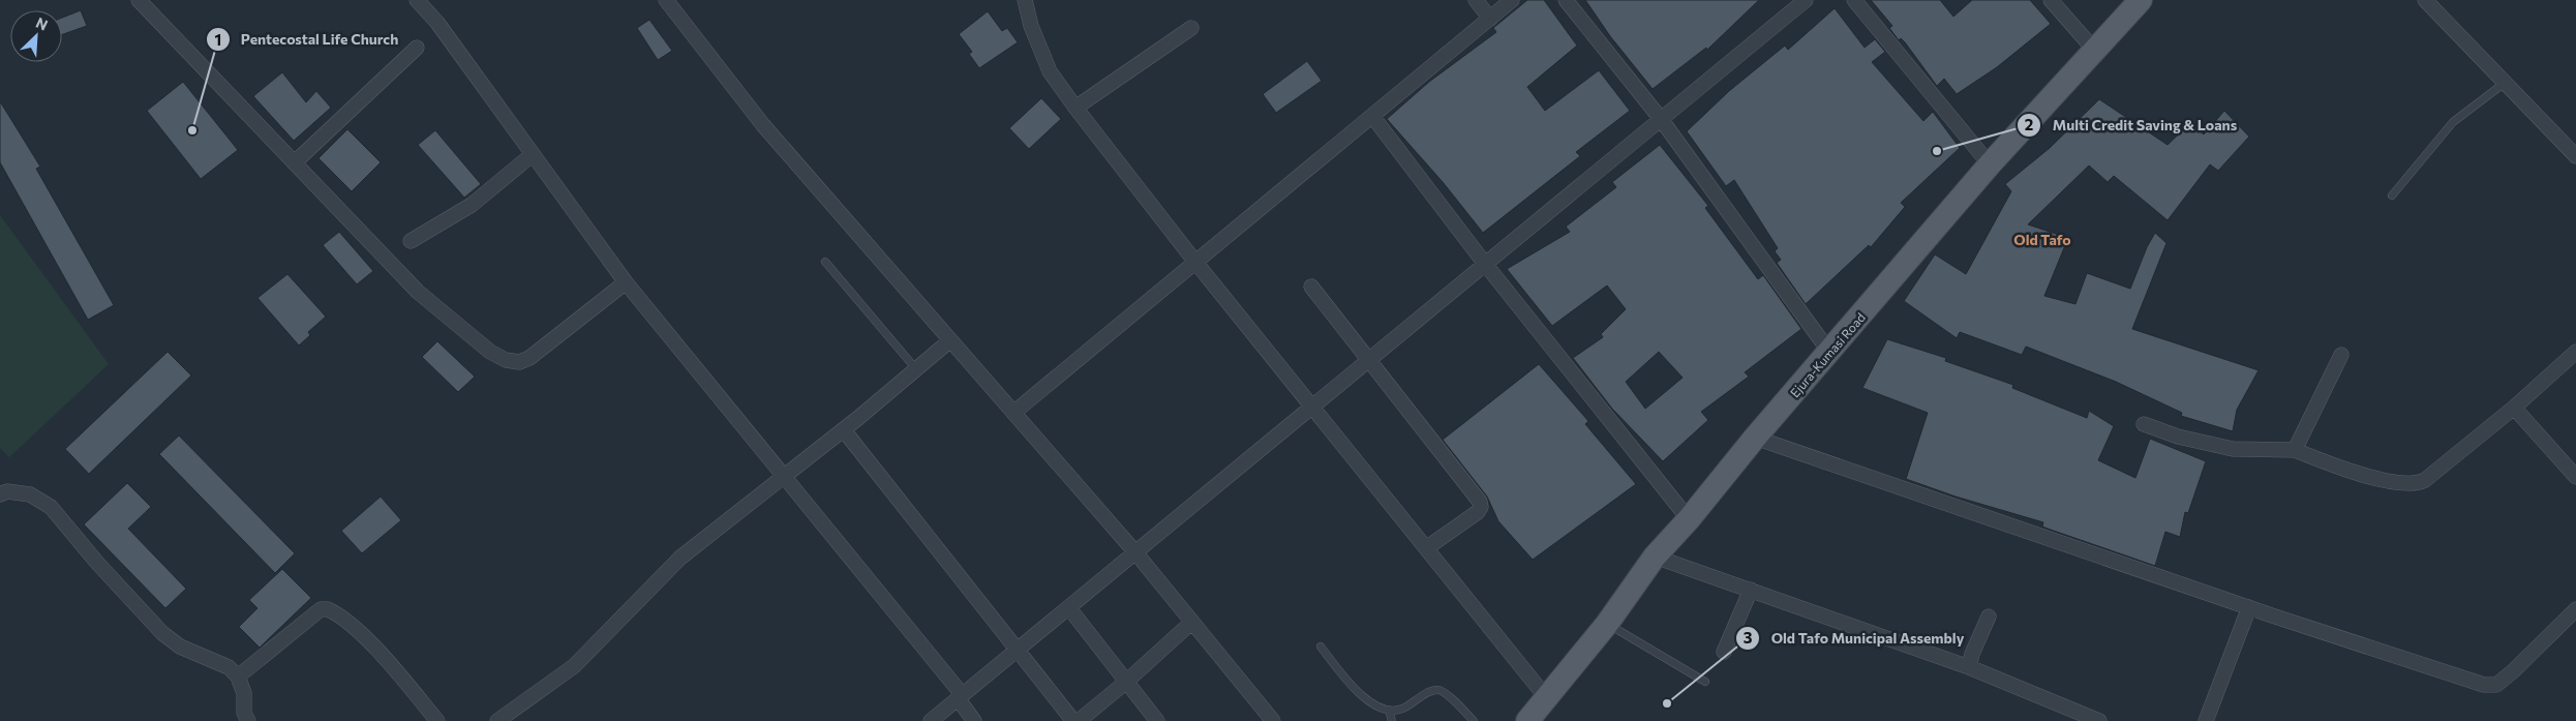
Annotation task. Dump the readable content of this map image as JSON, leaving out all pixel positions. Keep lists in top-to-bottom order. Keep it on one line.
{"streets":{"main road":["Ejura-Kumasi Road"]},"districts":["Old Tafo"],"places":["Pentecostal Life Church","Multi Credit Saving & Loans","Old Tafo Municipal Assembly"],"north":"top right"}
